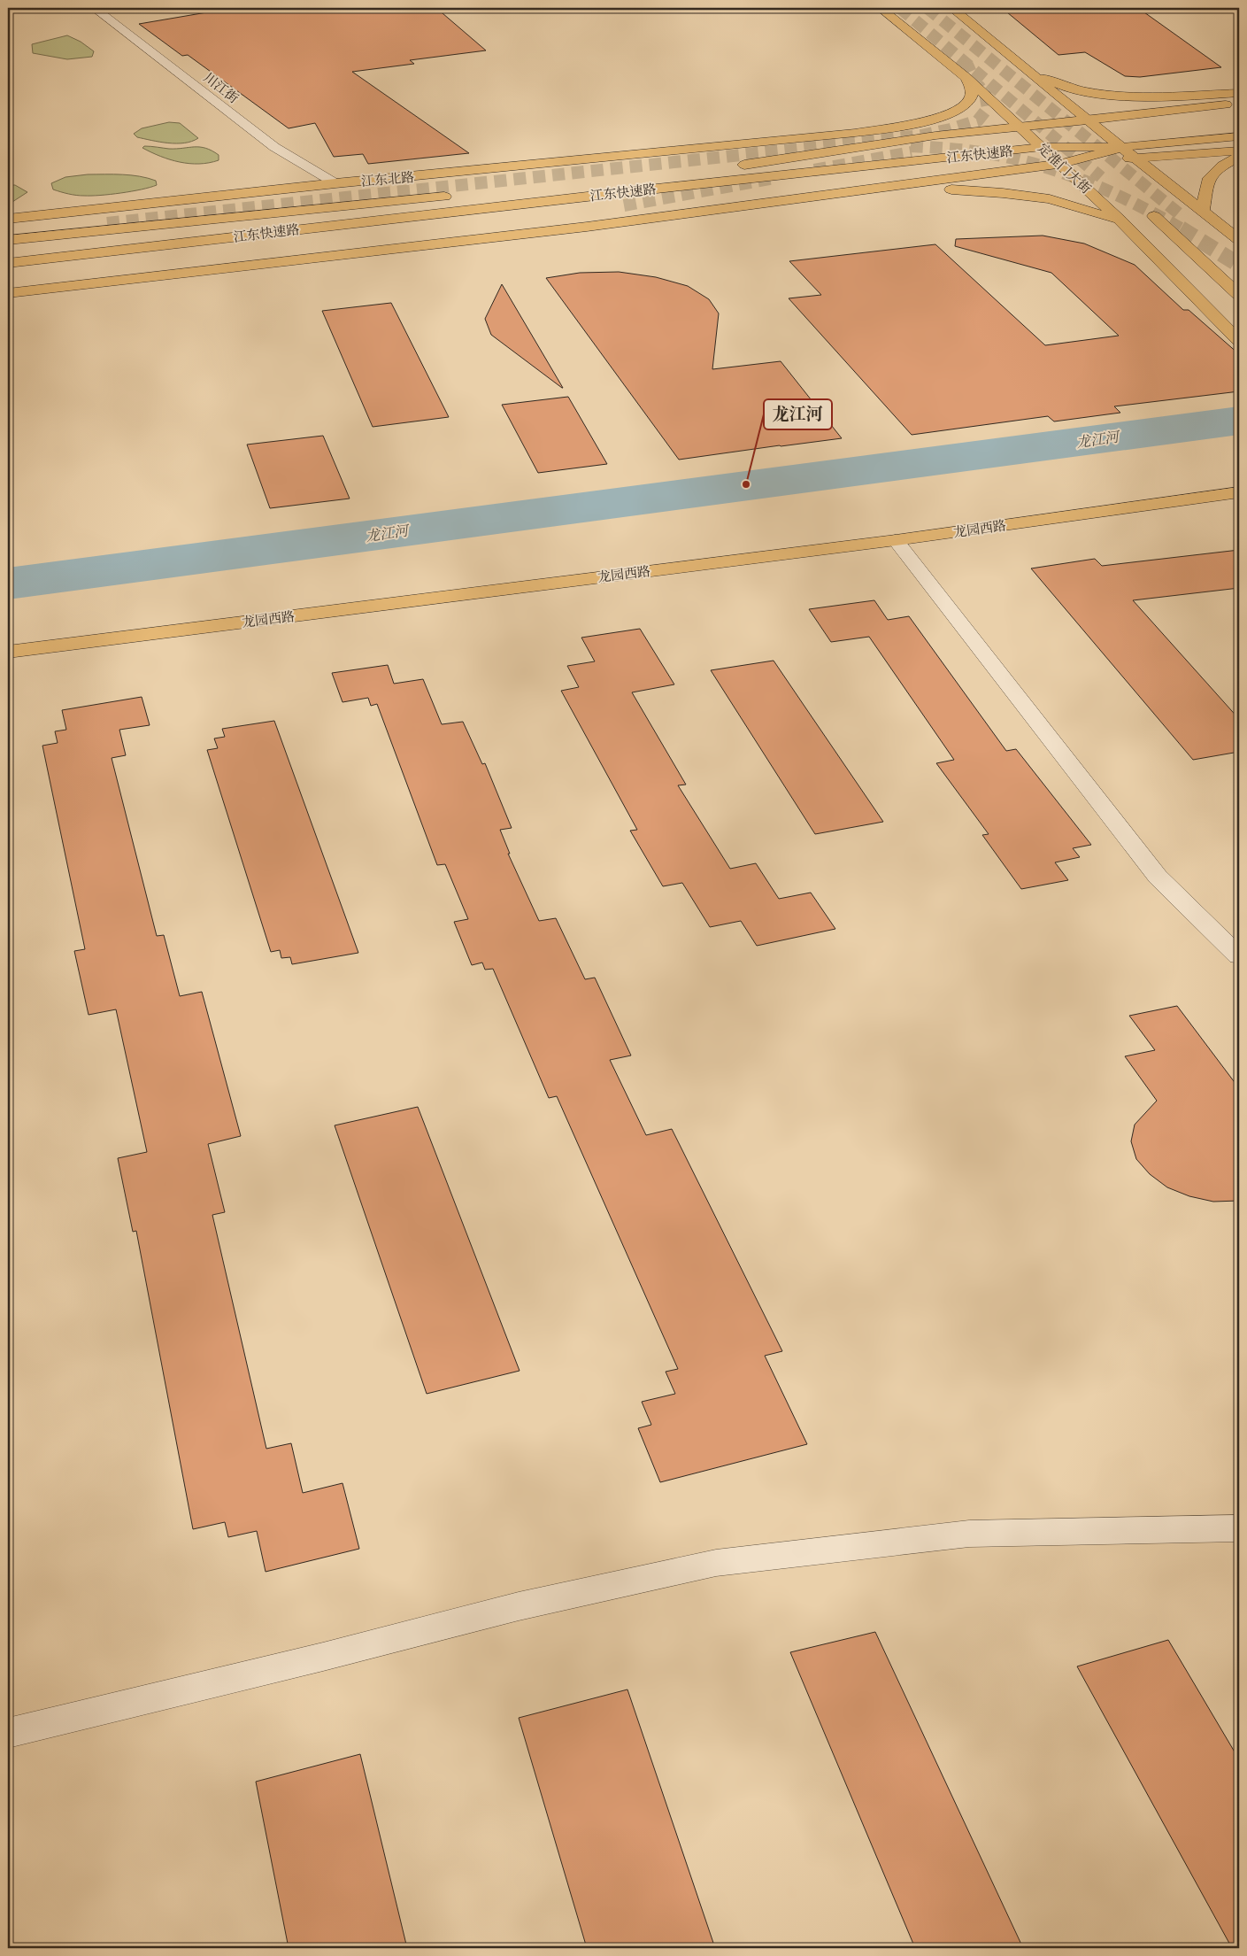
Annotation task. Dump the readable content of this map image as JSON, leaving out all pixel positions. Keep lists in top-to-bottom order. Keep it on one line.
{"streets":{"main road":["江东快速路","定淮门大街","江东北路","龙园西路"],"street":["川江街"]},"crossings":[["川江街","江东北路"],["江东快速路","定淮门大街"]],"water":["龙江河"],"places":["龙江河"]}
